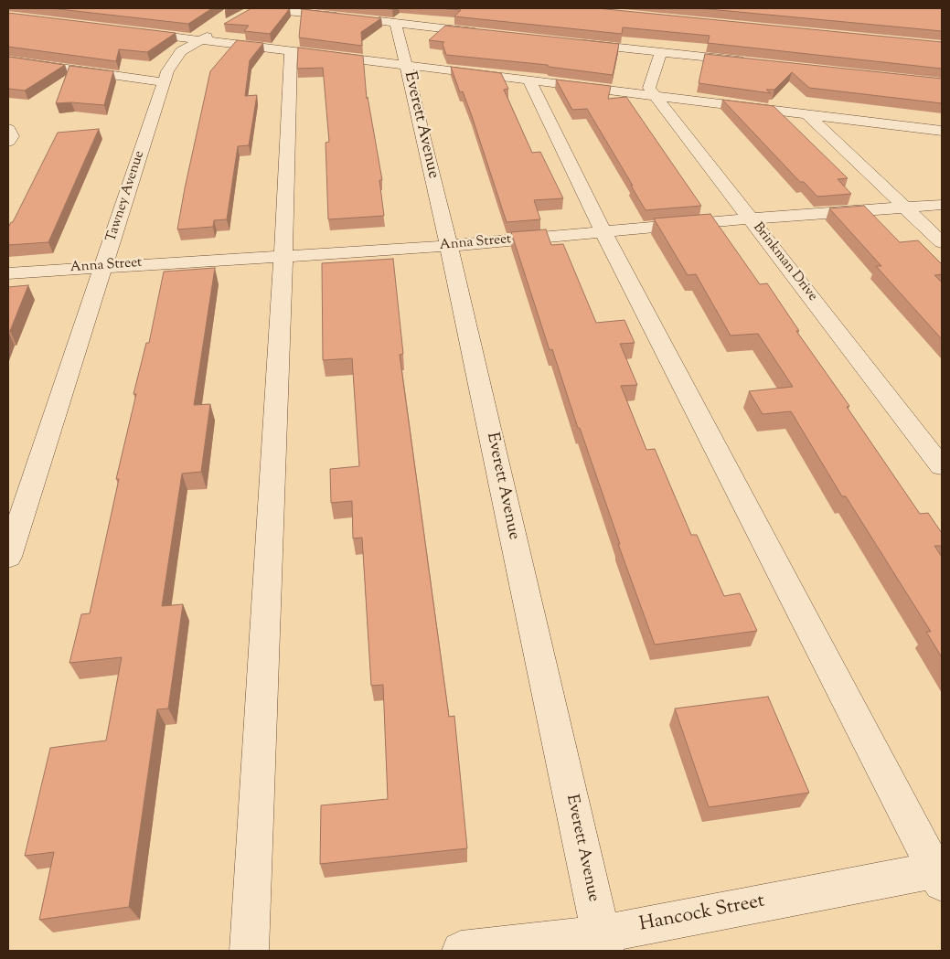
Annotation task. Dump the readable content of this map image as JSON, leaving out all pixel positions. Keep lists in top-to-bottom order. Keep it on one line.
{"streets":{"street":["Everett Avenue","Tawney Avenue","Anna Street","Brinkman Drive","Hancock Street"]},"crossings":[["Everett Avenue","Anna Street"],["Everett Avenue","Hancock Street"],["Tawney Avenue","Anna Street"],["Anna Street","Brinkman Drive"]]}
